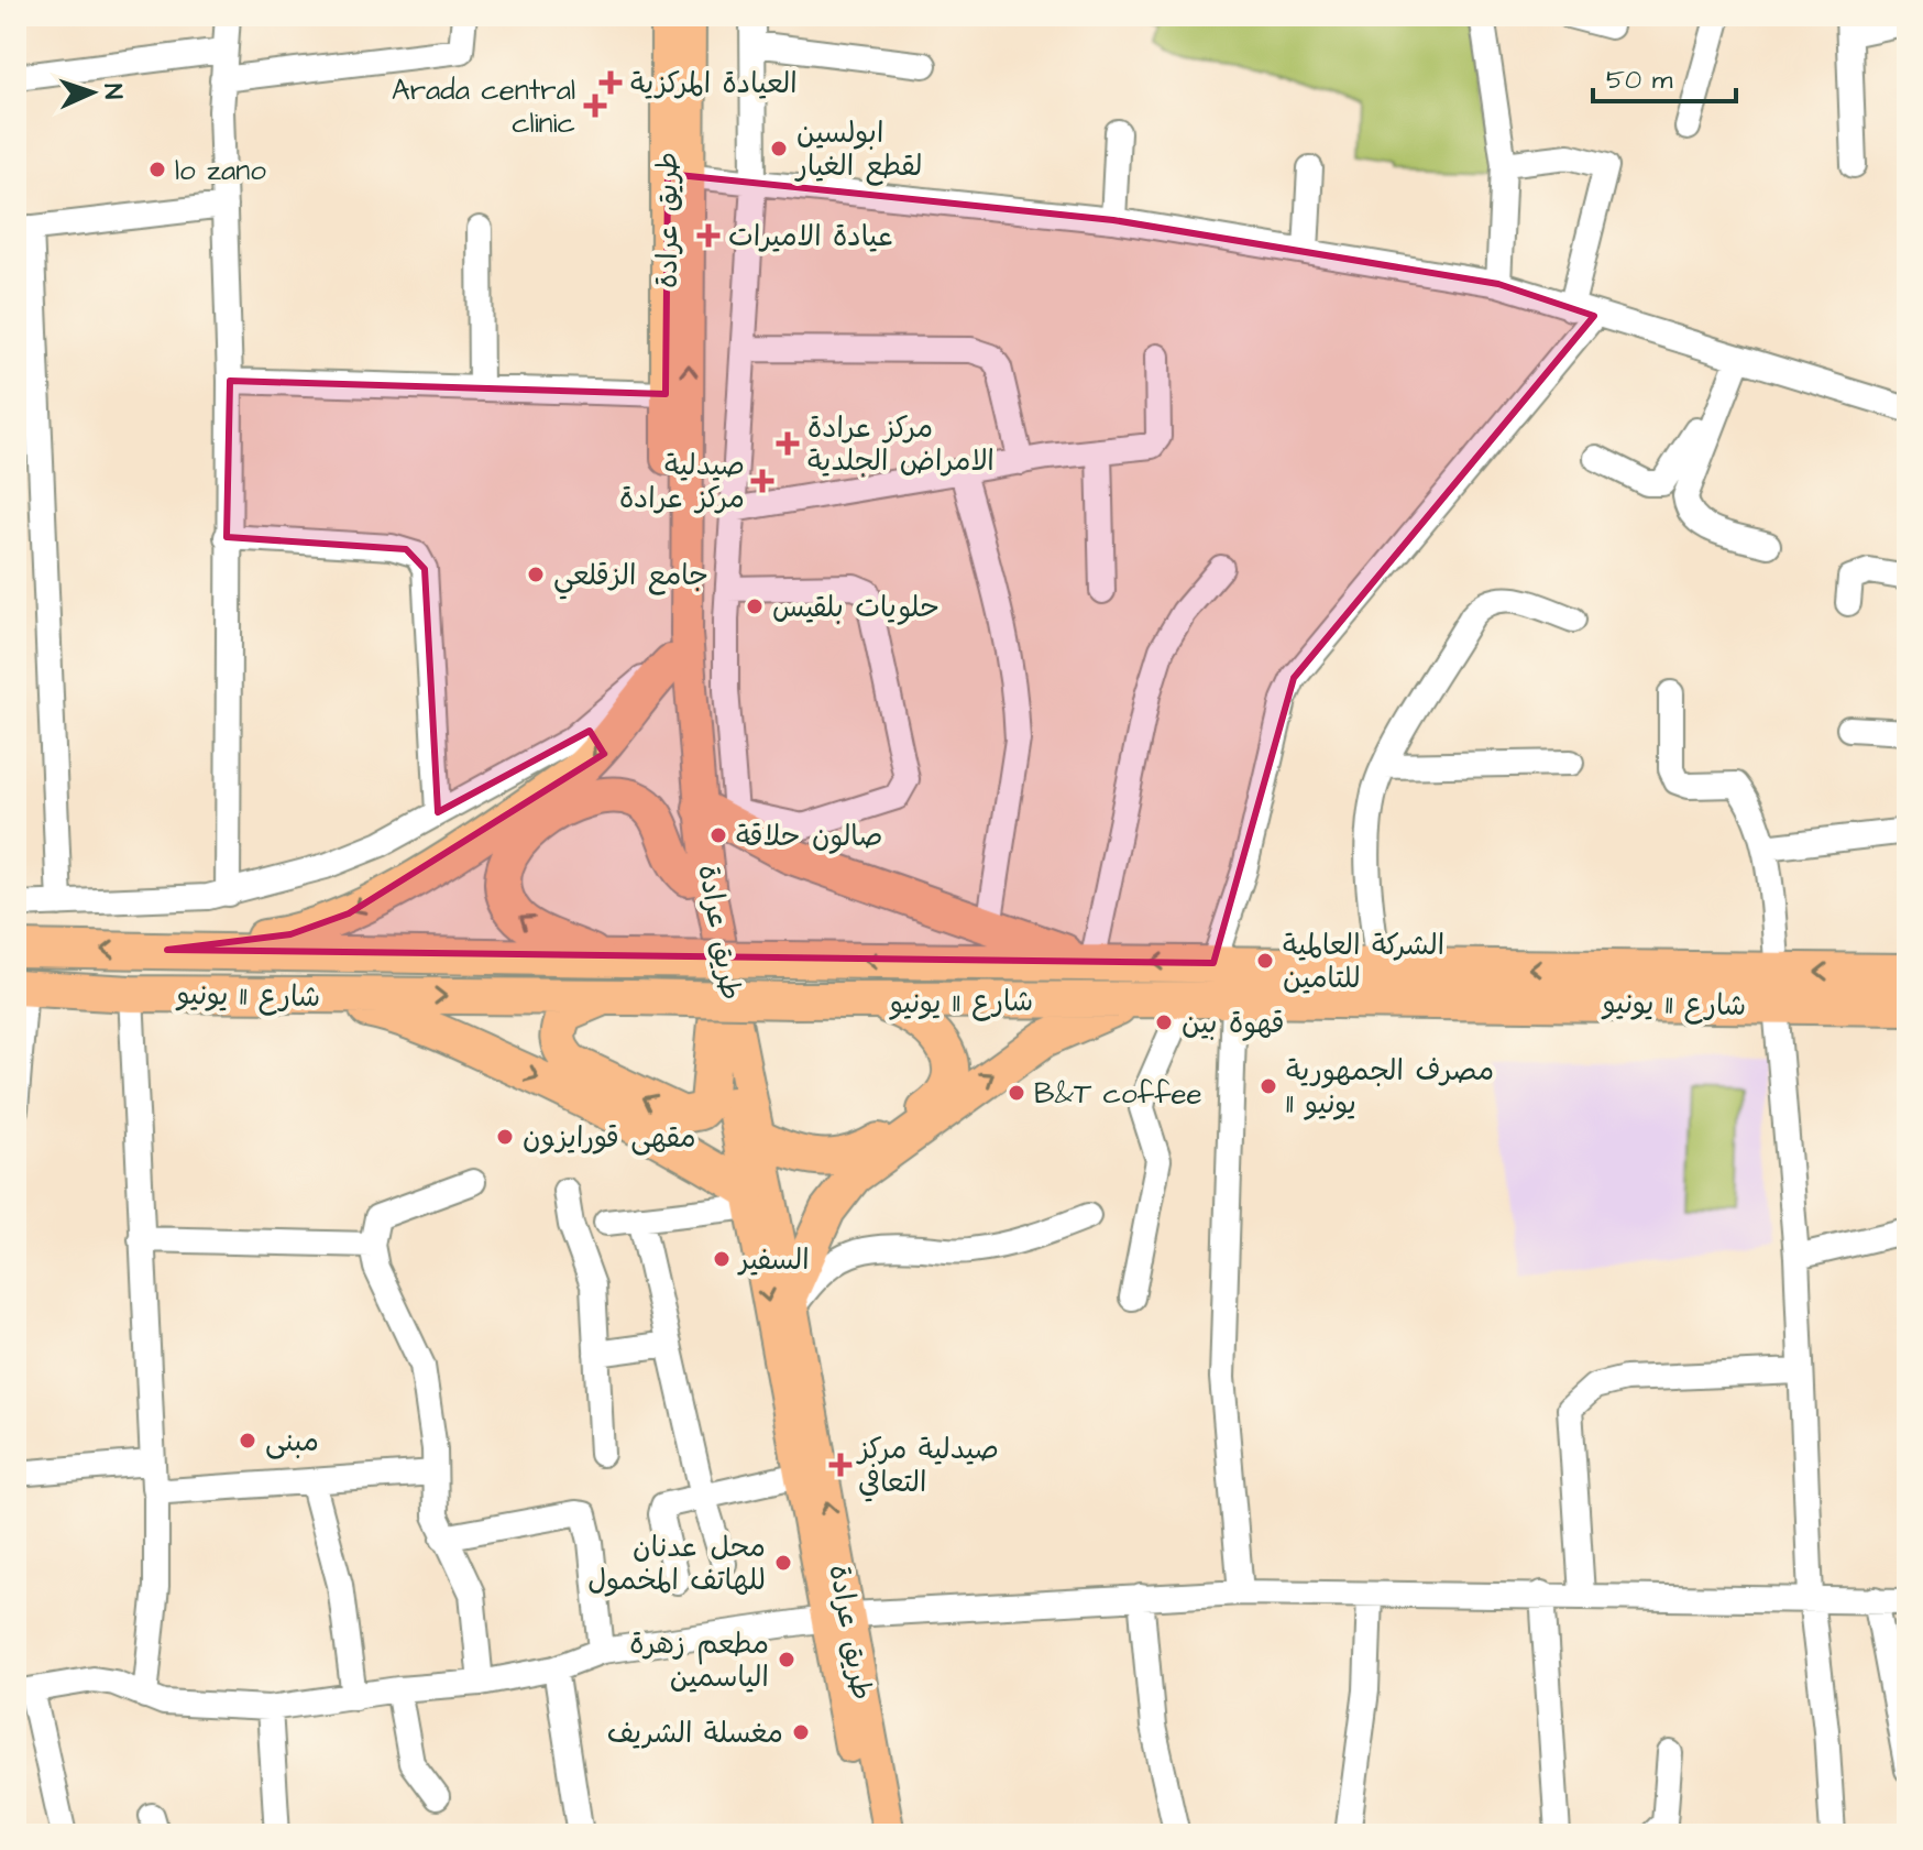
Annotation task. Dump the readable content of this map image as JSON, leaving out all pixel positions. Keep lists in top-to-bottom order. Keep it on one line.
{"streets":{"highway":["شارع 11 يونيو"],"main road":["طريق عرادة"]},"places":{"health":["العيادة المركزية","Arada central clinic","عيادة الاميرات","مركز عرادة الامراض الجلدية","صيدلية مركز عرادة","صيدلية مركز التعافي"],"other":["ابولسين لقطع الغيار","lo zano","جامع الزقلعي","حلويات بلقيس","صالون حلاقة","الشركة العالمية للتامين","قهوة بين","مصرف الجمهورية 11 يونيو","B&T coffee","مقهى قورايزون","السفير","مبنى","محل عدنان للهاتف المخمول","مطعم زهرة الياسمين","مغسلة الشريف"]},"scale_bar":"50 m","north":"right"}
